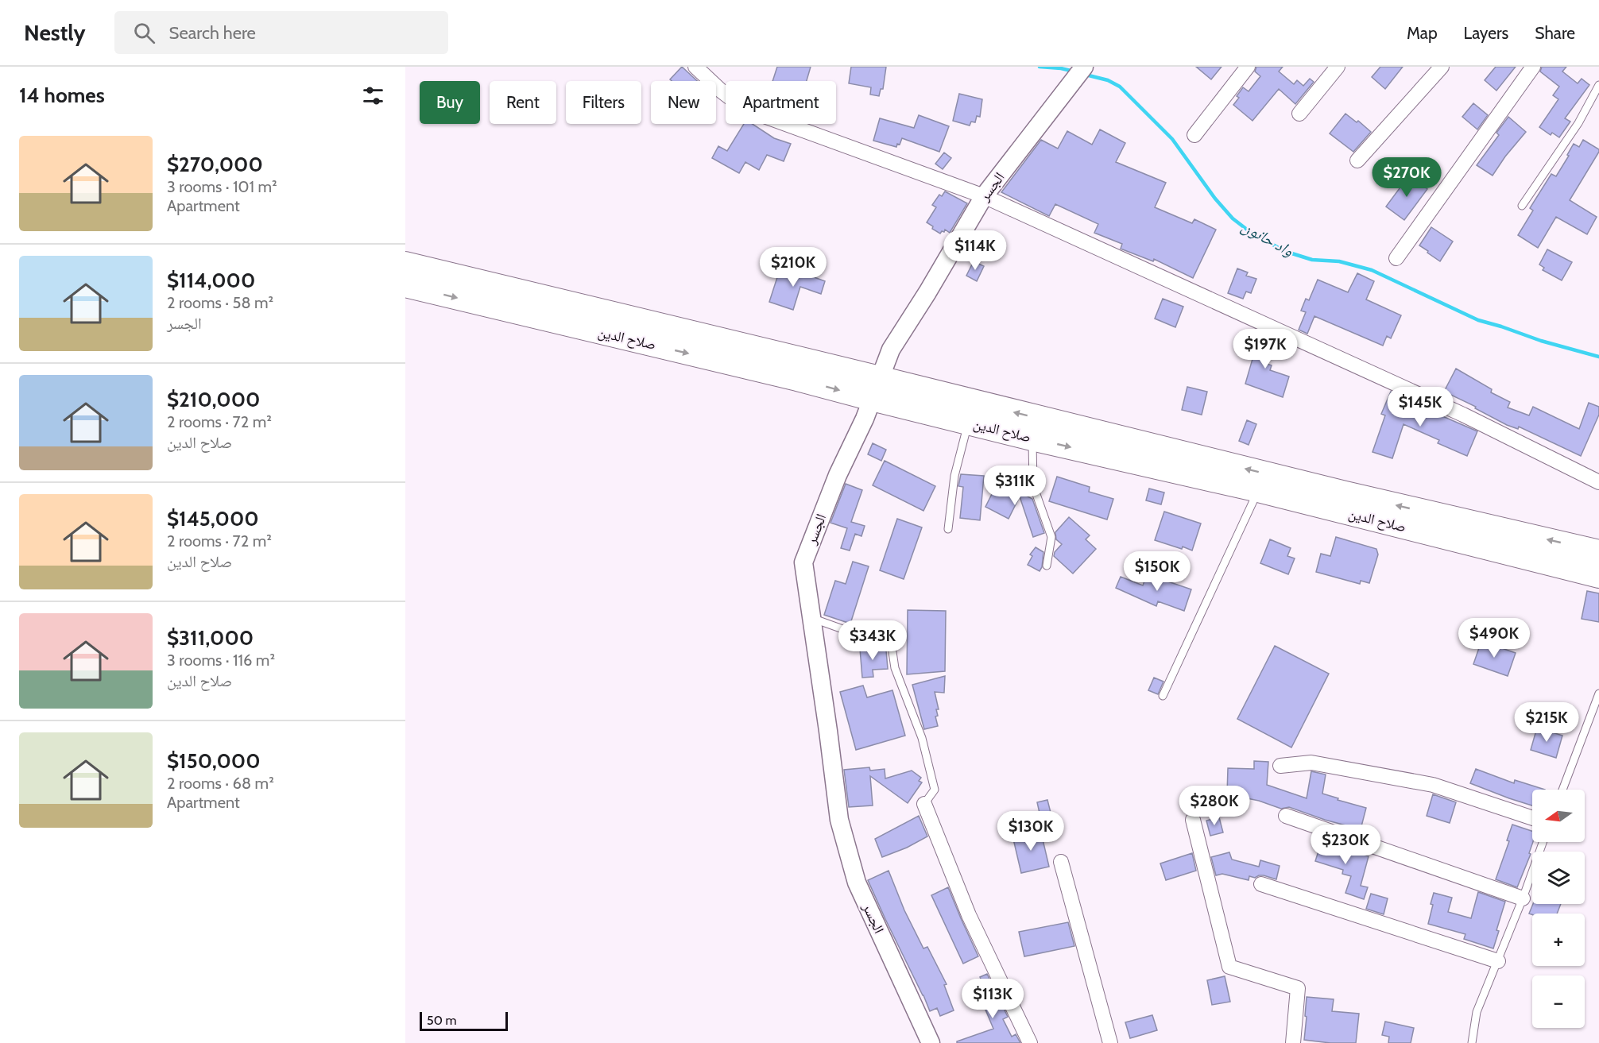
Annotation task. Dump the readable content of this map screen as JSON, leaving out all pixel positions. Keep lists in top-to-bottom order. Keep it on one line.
{"streets":{"highway":["صلاح الدين"],"street":["الجسر"]},"crossings":[["الجسر","صلاح الدين"]],"water":["واد حانون"],"scale_bar":"50 m","north":"left","page":{"header":"Nestly","search":"Search here","nav":["Map","Layers","Share"],"heading":"14 homes","chip":["Buy","Rent","Filters","New","Apartment"],"list":[{"name":"$270,000","note":"3 rooms · 101 m² · Apartment"},{"name":"$114,000","note":"2 rooms · 58 m² · الجسر"},{"name":"$210,000","note":"2 rooms · 72 m² · صلاح الدين"},{"name":"$145,000","note":"2 rooms · 72 m² · صلاح الدين"},{"name":"$311,000","note":"3 rooms · 116 m² · صلاح الدين"},{"name":"$150,000","note":"2 rooms · 68 m² · Apartment"}],"price":["$270K","$114K","$210K","$197K","$145K","$311K","$150K","$490K","$343K","$215K","$280K","$130K","$230K","$113K"],"map_buttons":["+","−"],"scale":"50 m"}}
